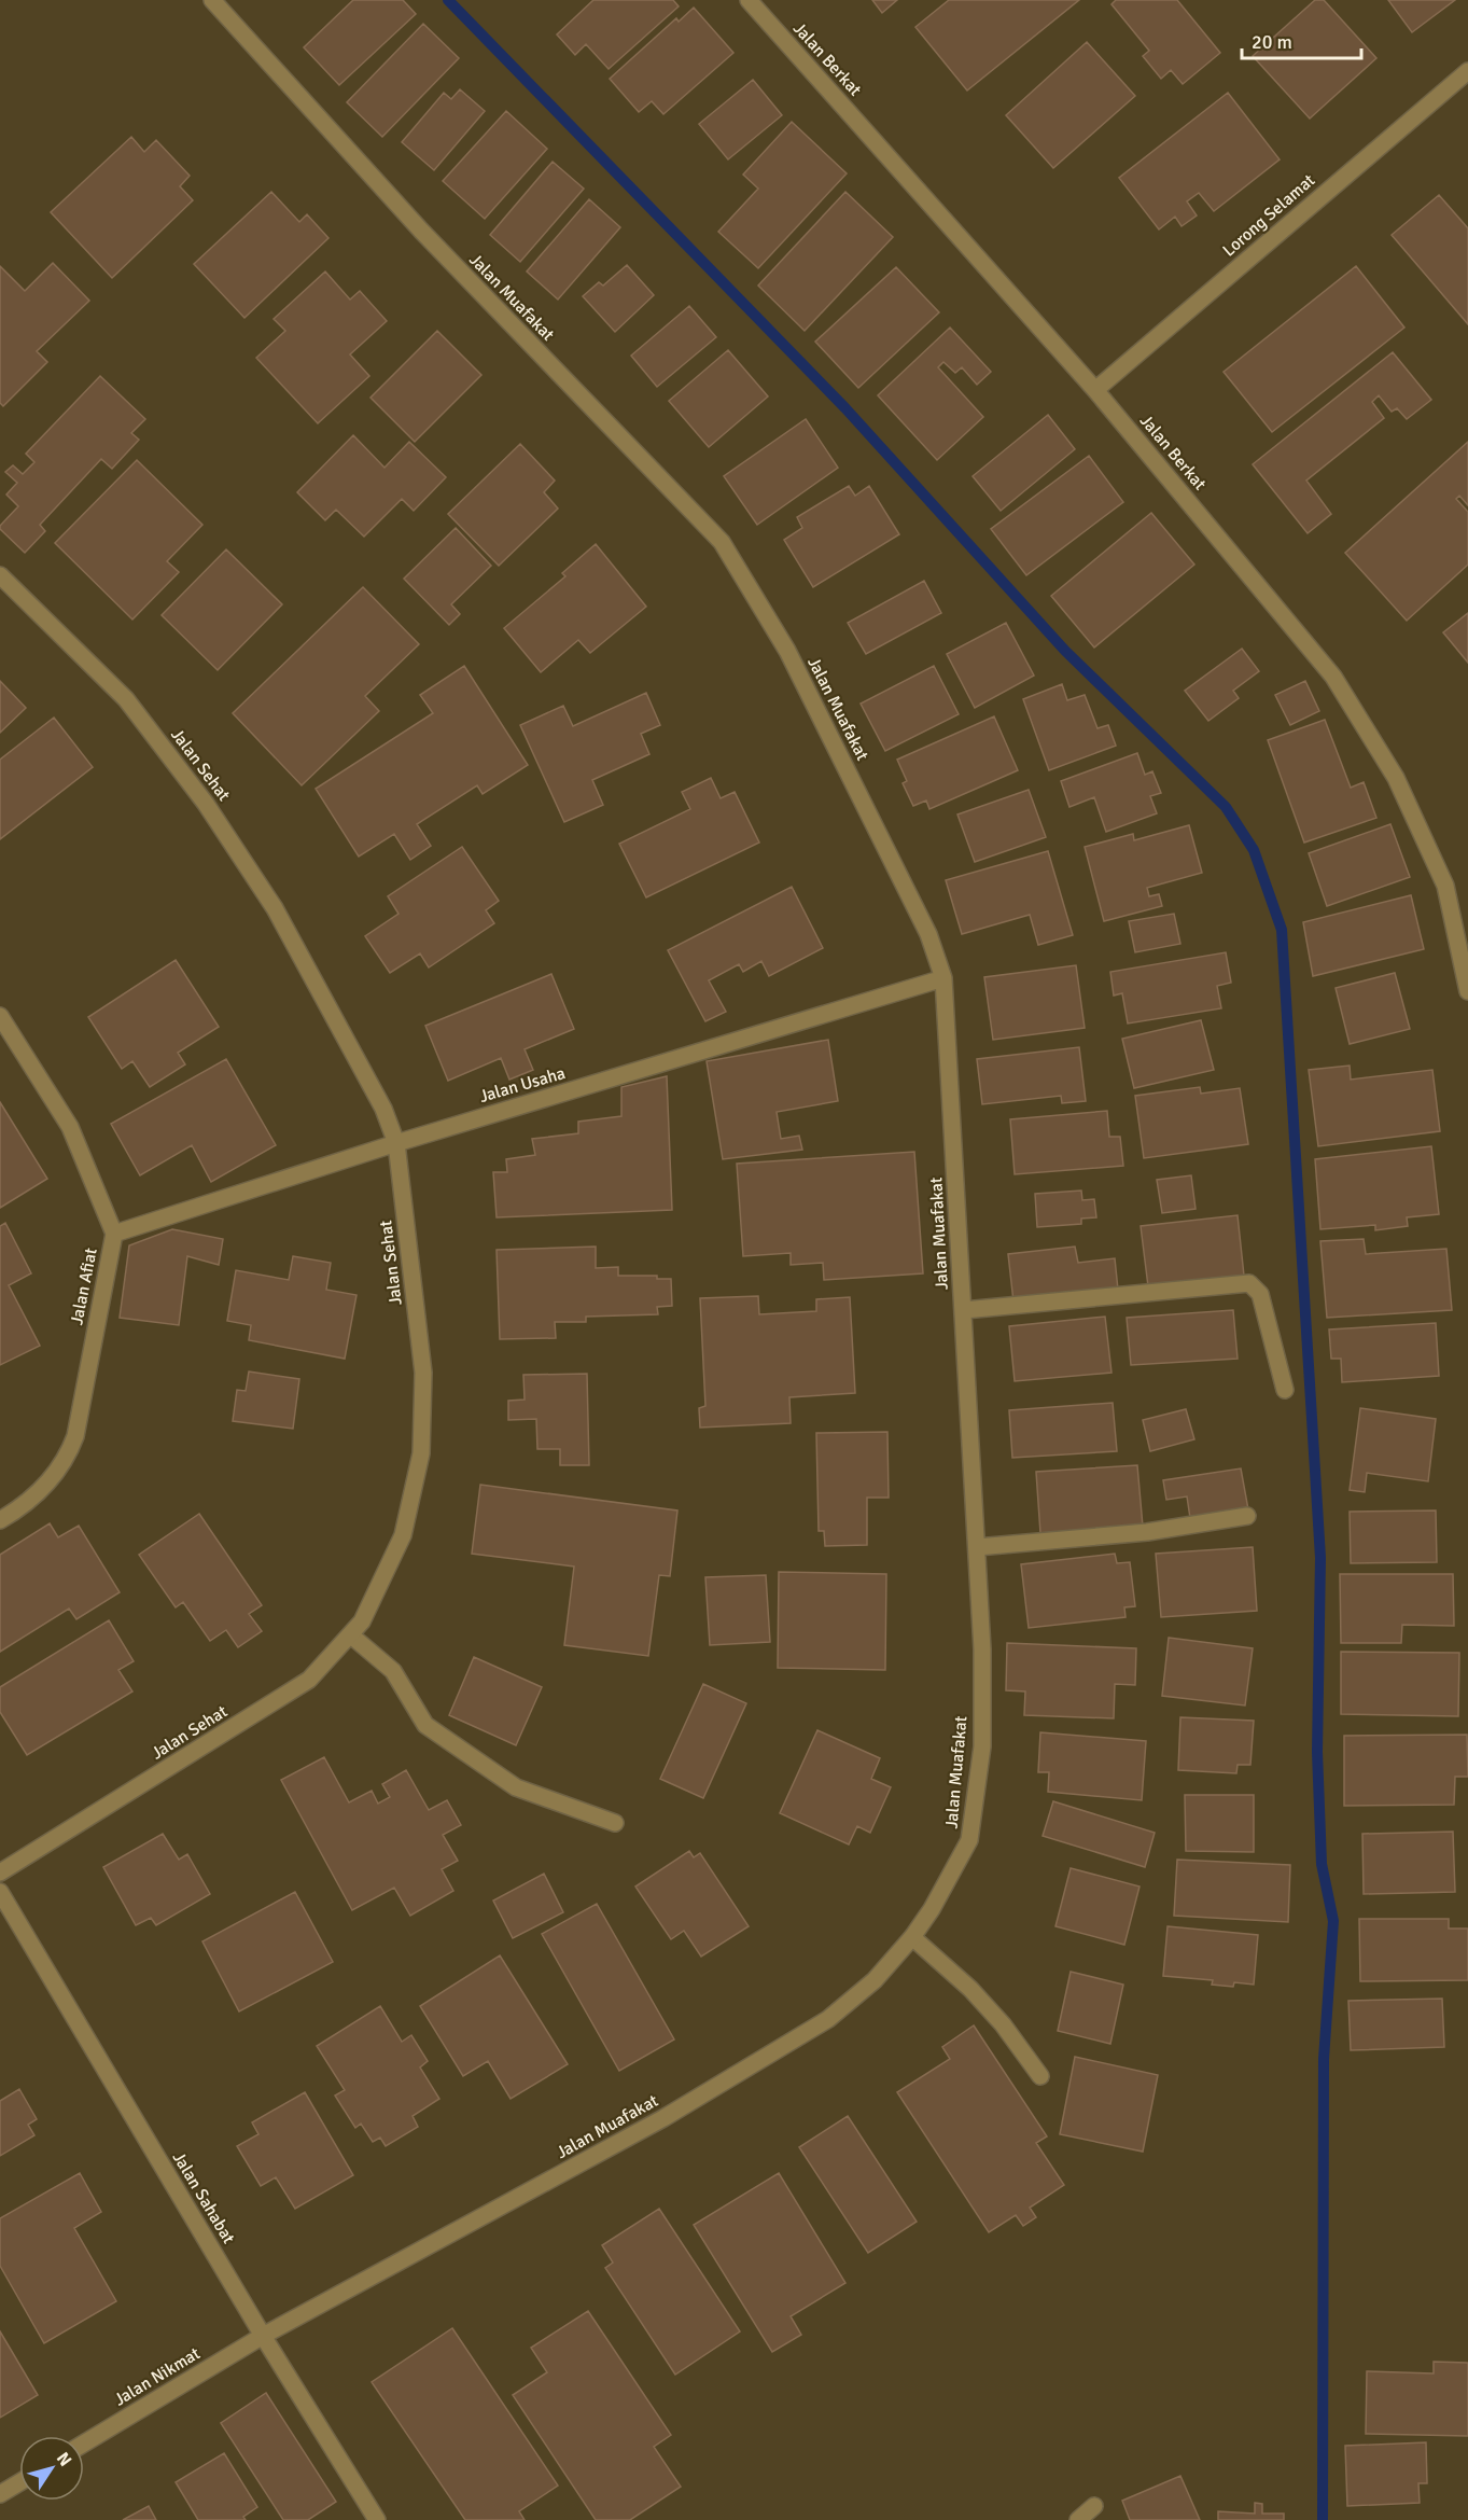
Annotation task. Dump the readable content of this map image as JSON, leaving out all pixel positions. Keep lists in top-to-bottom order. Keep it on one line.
{"streets":{"street":["Jalan Berkat","Lorong Selamat","Jalan Muafakat","Jalan Sehat","Jalan Usaha","Jalan Afiat","Jalan Sahabat","Jalan Nikmat"]},"crossings":[["Jalan Berkat","Lorong Selamat"],["Jalan Muafakat","Jalan Usaha"],["Jalan Muafakat","Jalan Sahabat"],["Jalan Muafakat","Jalan Nikmat"],["Jalan Sehat","Jalan Usaha"],["Jalan Usaha","Jalan Afiat"],["Jalan Sahabat","Jalan Nikmat"]],"scale_bar":"20 m","north":"top right"}
